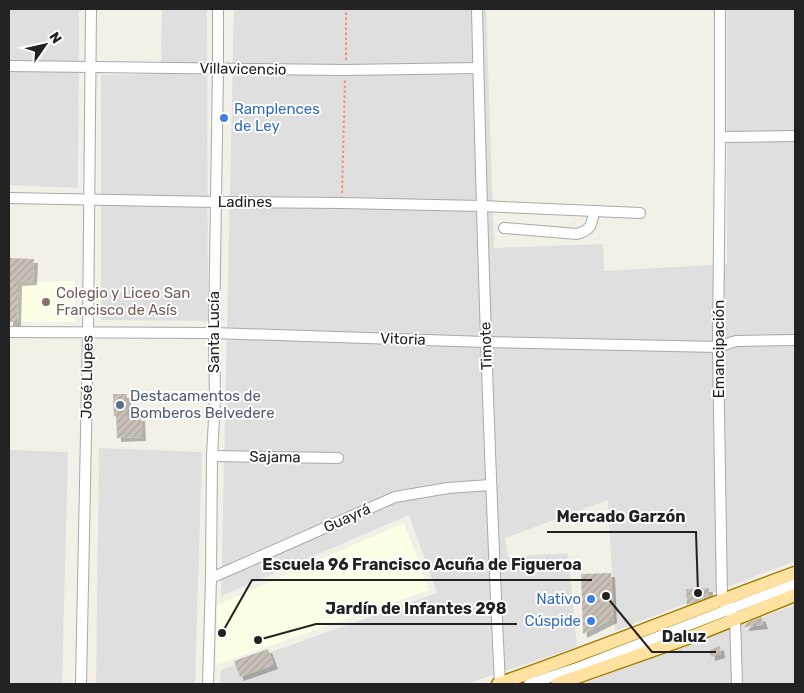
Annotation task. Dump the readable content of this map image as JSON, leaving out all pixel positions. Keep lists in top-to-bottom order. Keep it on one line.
{"streets":{"street":["Villavicencio","Ladines","Santa Lucía","Vitoria","Timote","Emancipación","José Llupes","Sajama","Guayrá"]},"crossings":[["Villavicencio","Santa Lucía"],["Villavicencio","Timote"],["Villavicencio","José Llupes"],["Ladines","Santa Lucía"],["Ladines","Timote"],["Ladines","José Llupes"],["Santa Lucía","Vitoria"],["Santa Lucía","Sajama"],["Santa Lucía","Guayrá"],["Vitoria","Timote"],["Vitoria","Emancipación"],["Vitoria","José Llupes"],["Timote","Guayrá"]],"places":["Ramplences de Ley","Colegio y Liceo San Francisco de Asís","Destacamentos de Bomberos Belvedere","Mercado Garzón","Daluz","Nativo","Cúspide","Escuela 96 Francisco Acuña de Figueroa","Jardín de Infantes 298"],"north":"top right"}
